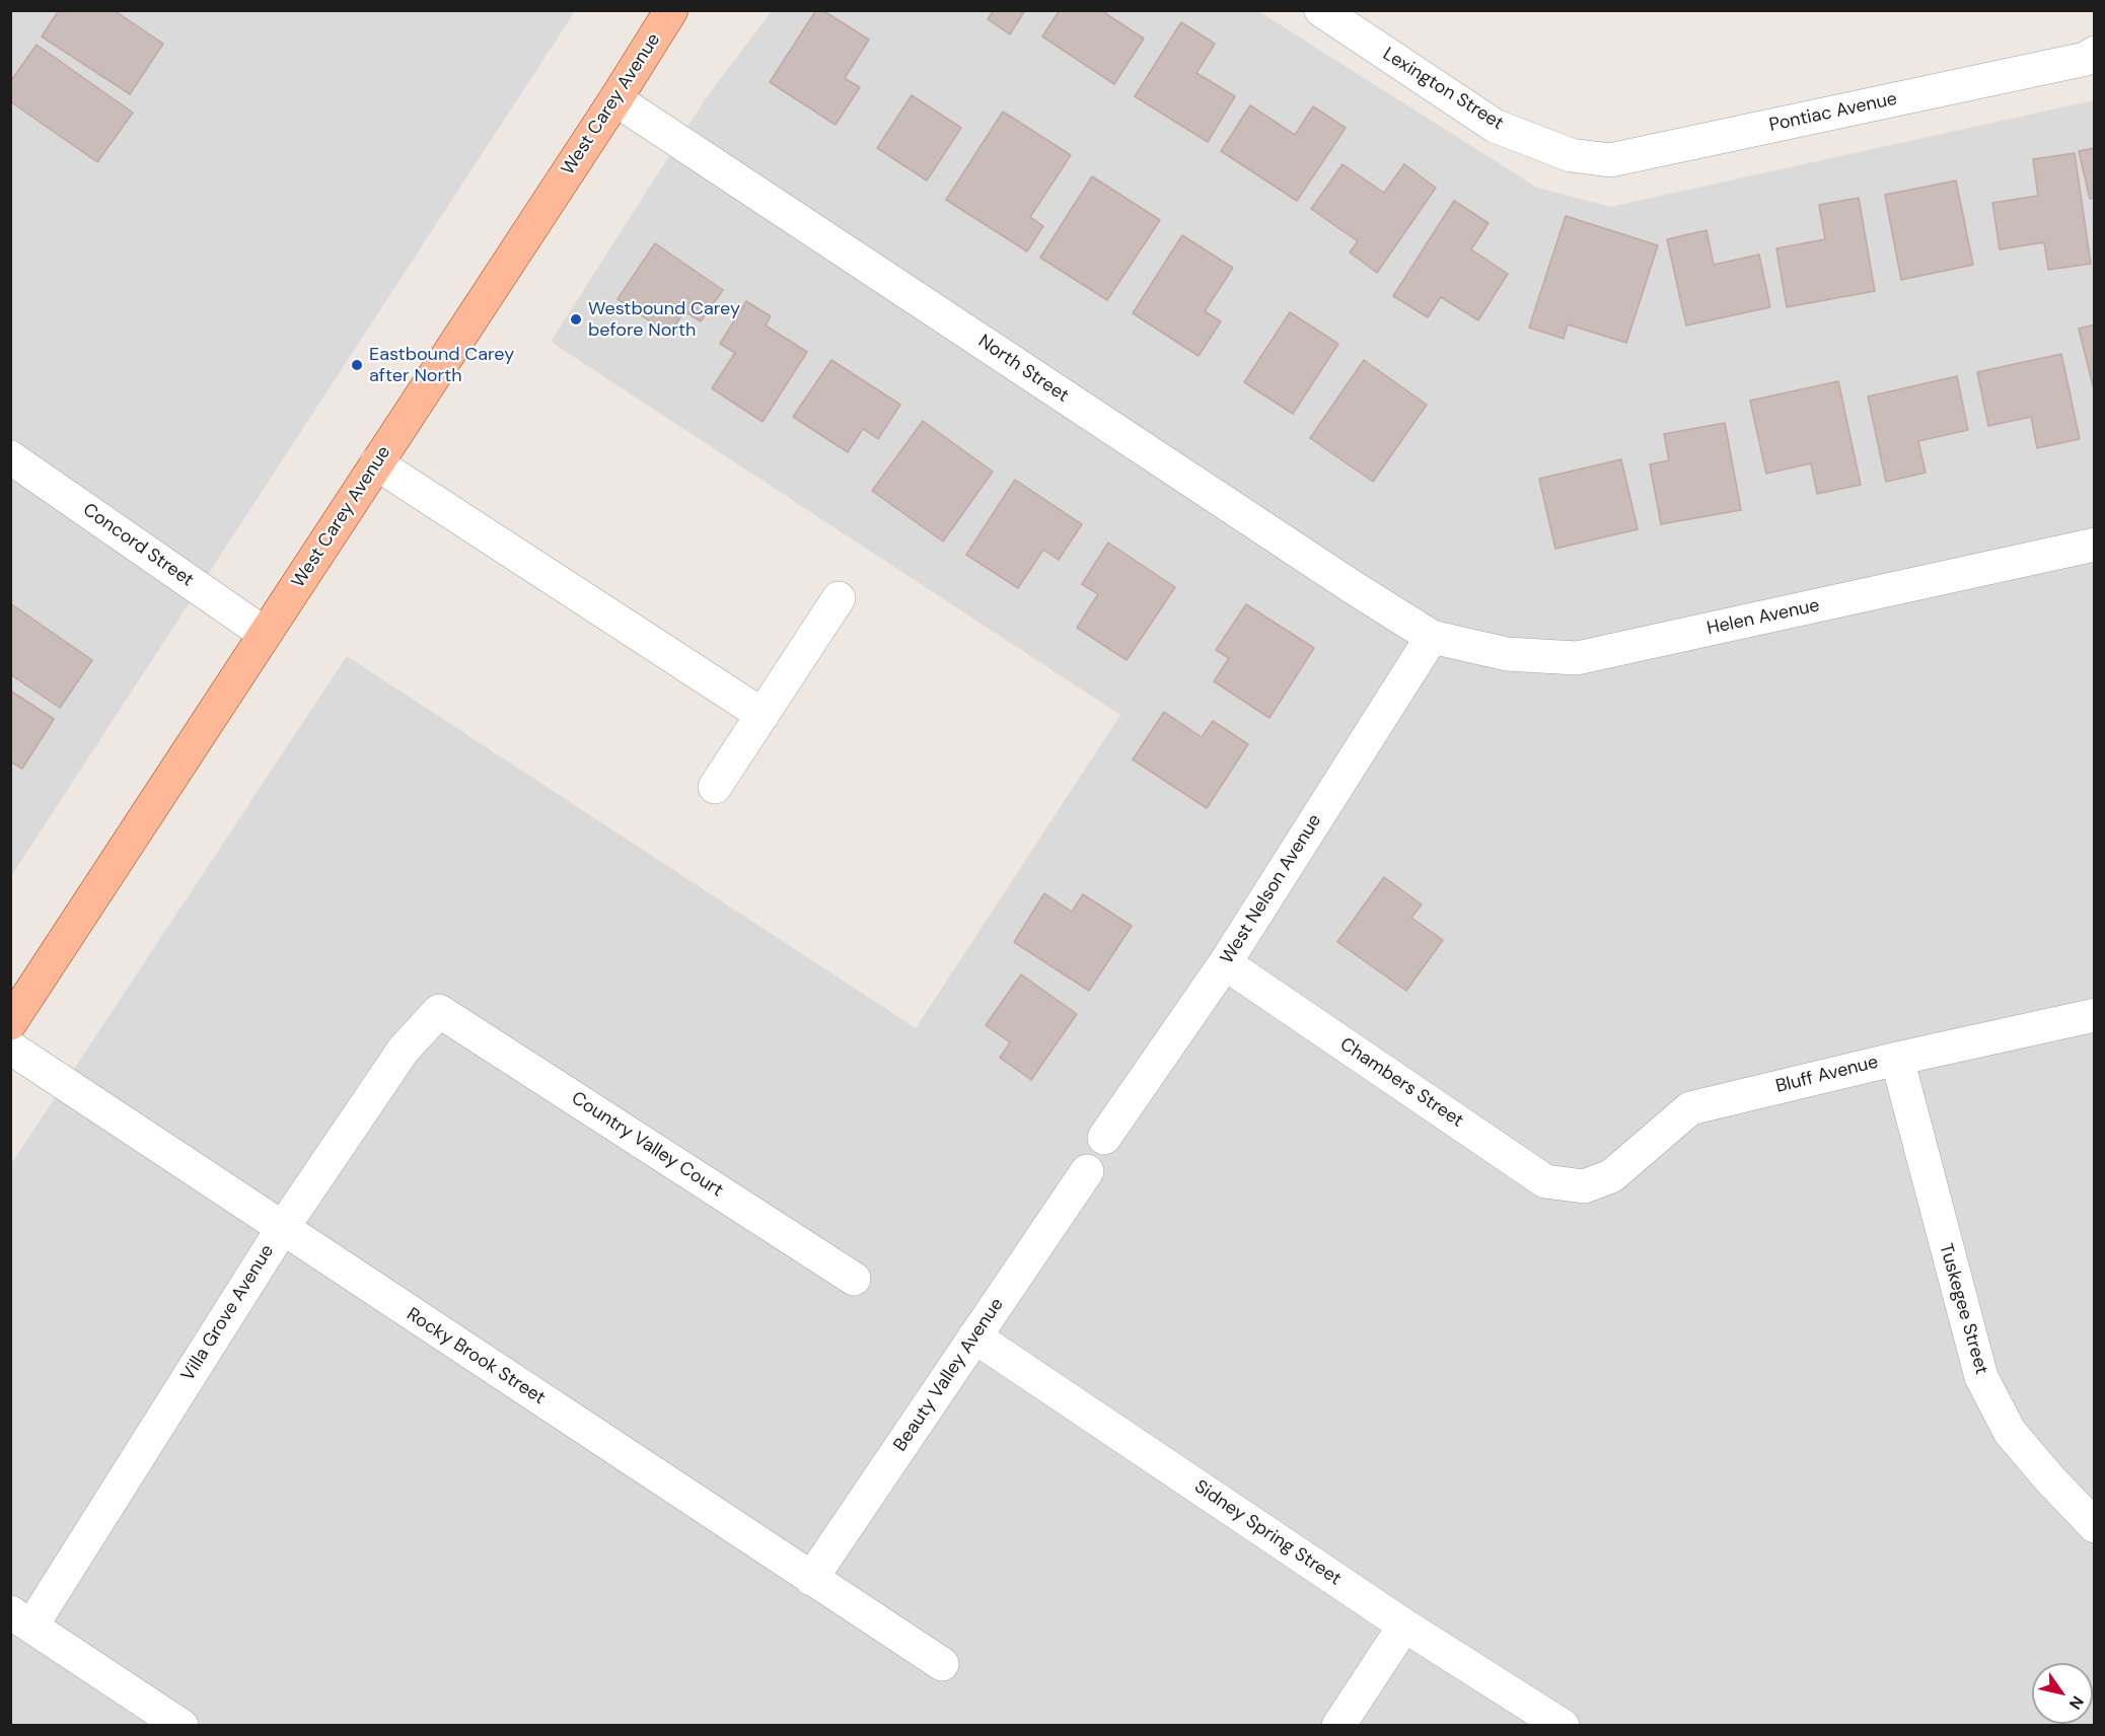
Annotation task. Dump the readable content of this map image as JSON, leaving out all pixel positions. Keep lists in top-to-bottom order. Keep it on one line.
{"streets":{"main road":["West Carey Avenue"],"street":["Lexington Street","Pontiac Avenue","North Street","Concord Street","Helen Avenue","West Nelson Avenue","Bluff Avenue","Chambers Street","Country Valley Court","Tuskegee Street","Villa Grove Avenue","Rocky Brook Street","Beauty Valley Avenue","Sidney Spring Street"]},"crossings":[["Lexington Street","Pontiac Avenue"],["West Carey Avenue","North Street"],["West Carey Avenue","Concord Street"],["North Street","Helen Avenue"],["North Street","West Nelson Avenue"],["Helen Avenue","West Nelson Avenue"],["West Nelson Avenue","Chambers Street"],["Bluff Avenue","Chambers Street"],["Bluff Avenue","Tuskegee Street"],["Country Valley Court","Villa Grove Avenue"],["Villa Grove Avenue","Rocky Brook Street"],["Rocky Brook Street","Beauty Valley Avenue"],["Beauty Valley Avenue","Sidney Spring Street"]],"places":["Westbound Carey before North","Eastbound Carey after North"],"north":"bottom right"}
